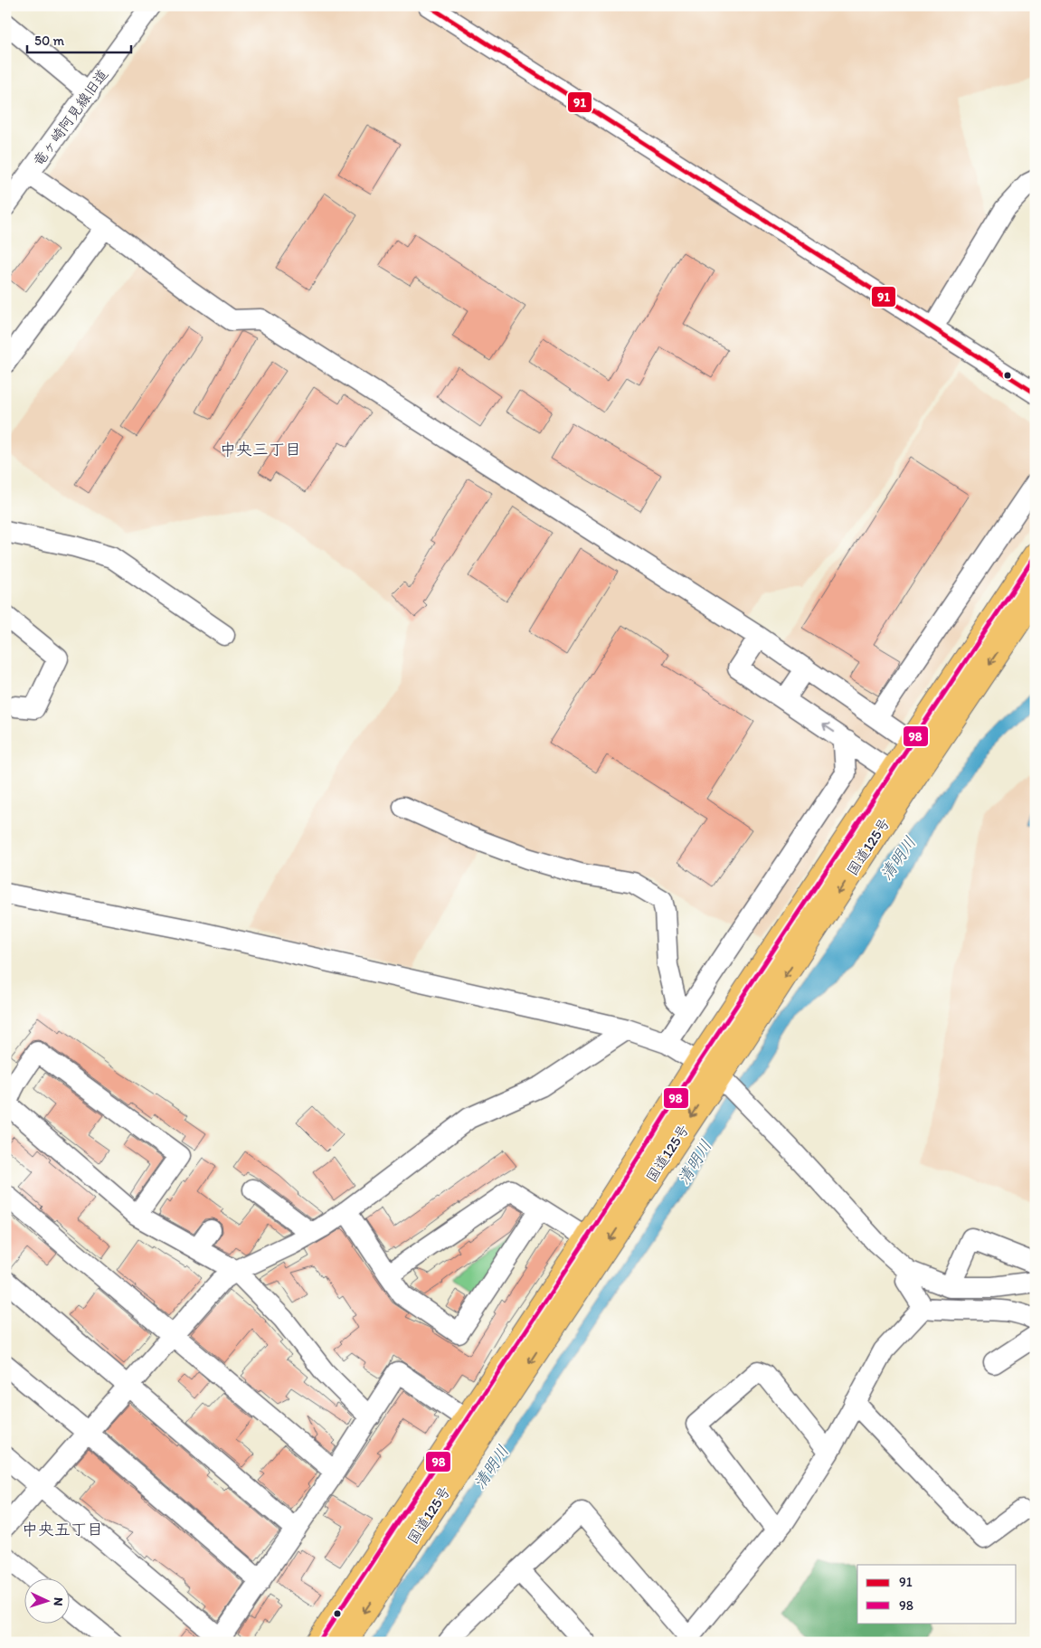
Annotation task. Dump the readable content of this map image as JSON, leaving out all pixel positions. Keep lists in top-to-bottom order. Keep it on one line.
{"streets":{"highway":["国道125号"],"street":["竜ヶ崎阿見線旧道"]},"districts":["中央三丁目","中央五丁目"],"water":["清明川"],"lines":["transit line 91","transit line 98"],"legend":["91","98"],"scale_bar":"50 m","north":"right"}
